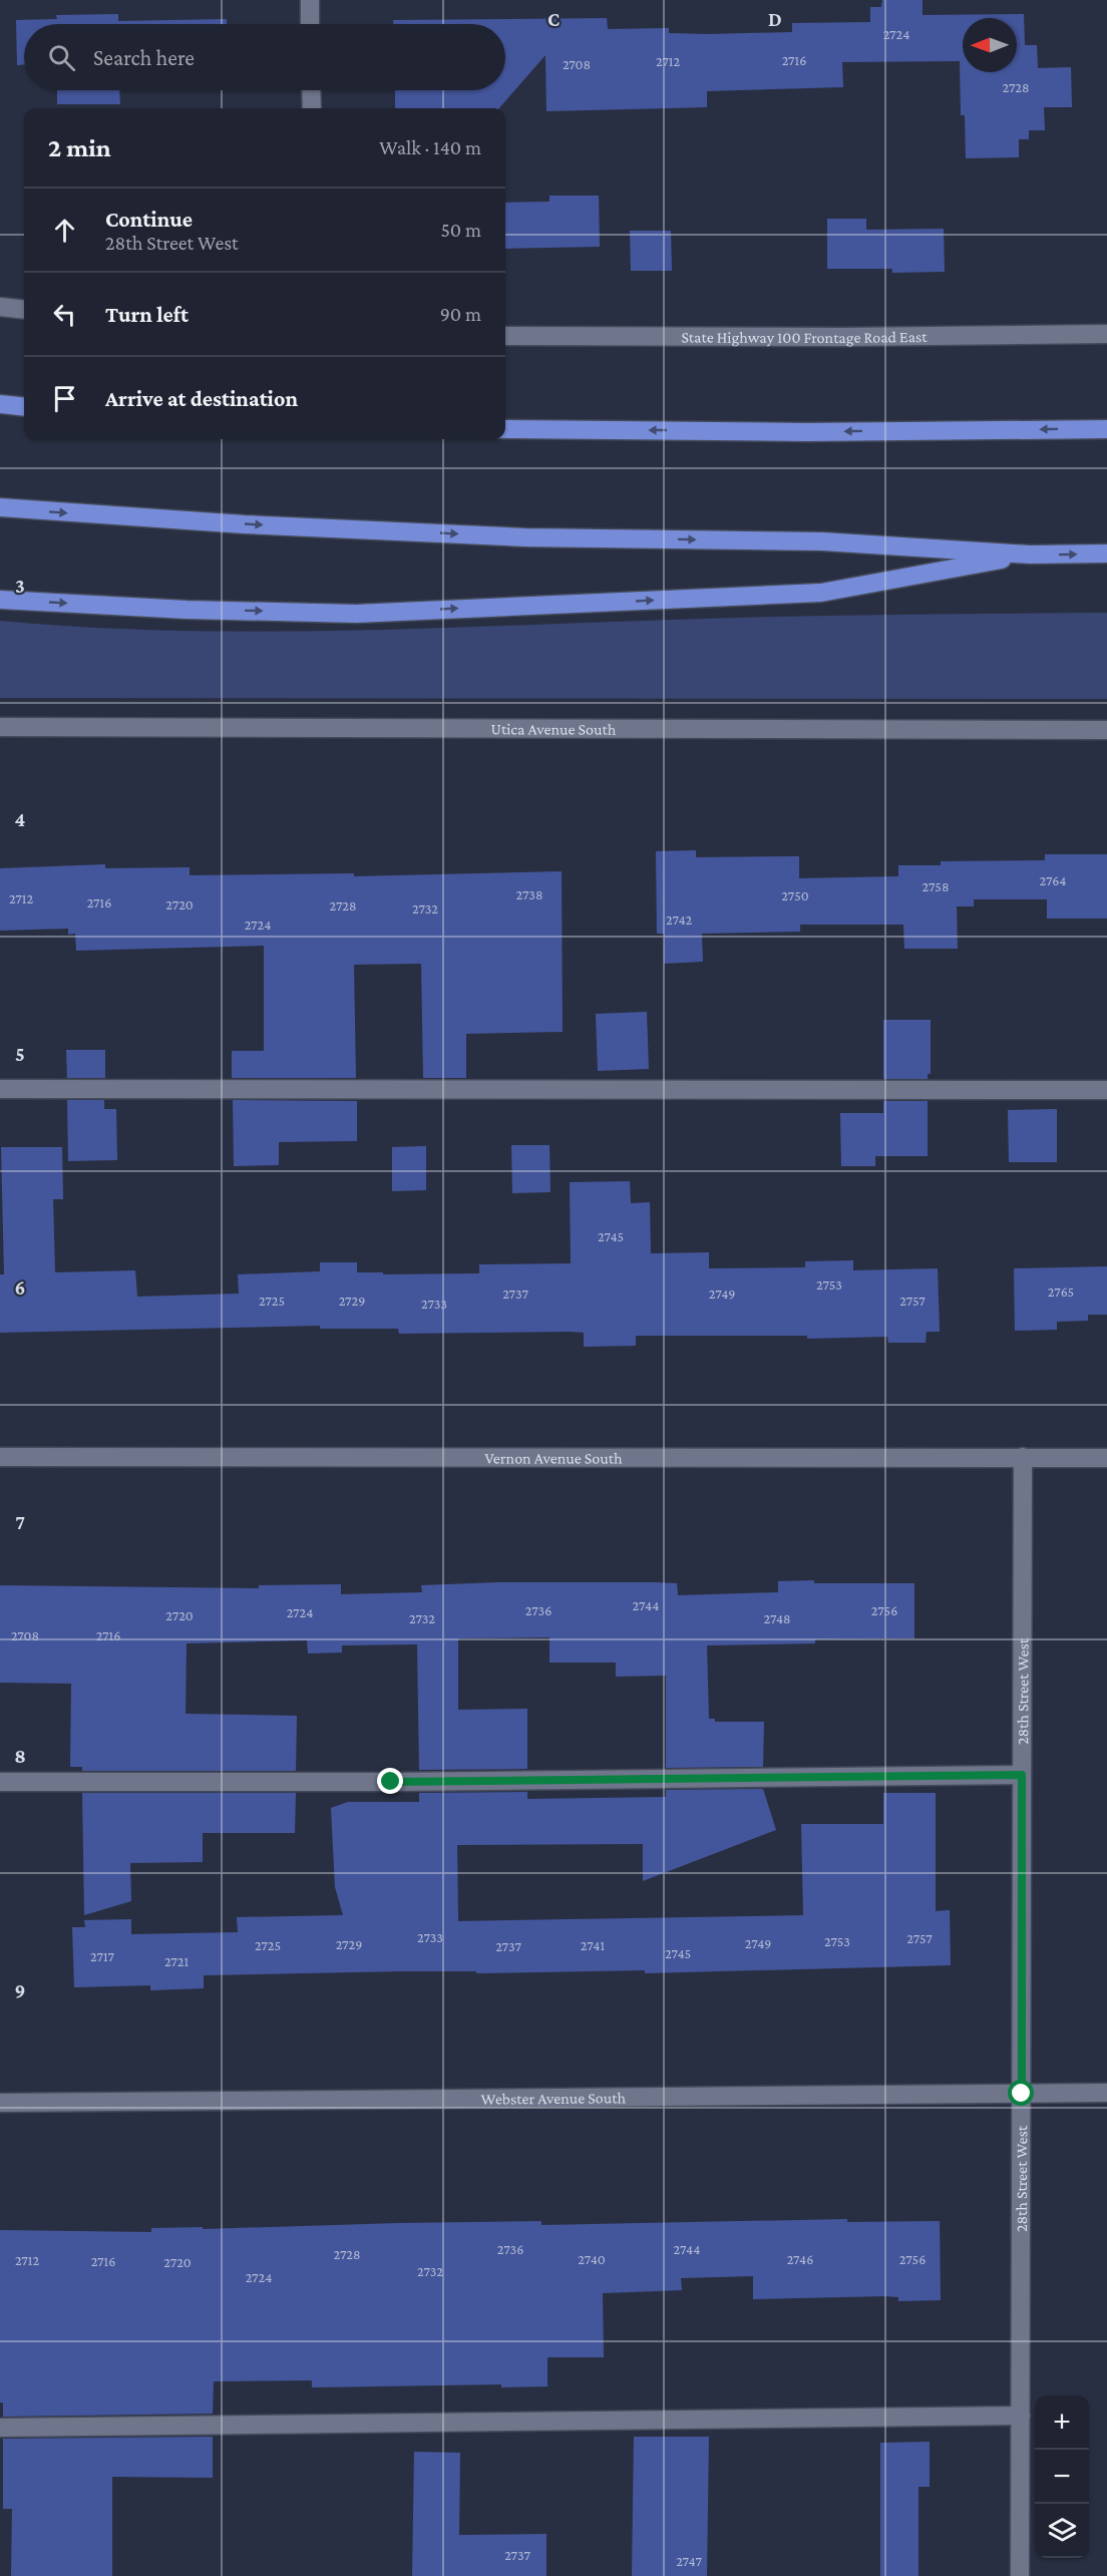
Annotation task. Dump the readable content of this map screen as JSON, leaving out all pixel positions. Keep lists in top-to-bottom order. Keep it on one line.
{"streets":{"street":["State Highway 100 Frontage Road East","Utica Avenue South","Vernon Avenue South","28th Street West","Webster Avenue South"]},"crossings":[["Vernon Avenue South","28th Street West"],["28th Street West","Webster Avenue South"]],"house_numbers":["2724","2716","2712","2708","2728","2764","2758","2738","2750","2712","2716","2720","2728","2732","2742","2724","2745","2753","2765","2737","2749","2725","2729","2757","2733","2744","2736","2756","2724","2720","2732","2748","2708","2716","2733","2757","2753","2749","2729","2725","2741","2737","2745","2717","2721","2736","2744","2728","2740","2746","2756","2712","2716","2720","2732","2724","2737","2747"],"north":"left","page":{"search":"Search here","heading":["2 min","Walk · 140 m"],"list":[["Continue","28th Street West","50 m"],["Turn left","90 m"],"Arrive at destination"],"map_buttons":["+","−"]},"grid":{"columns":["C","D"],"rows":["3","4","5","6","7","8","9"]}}
